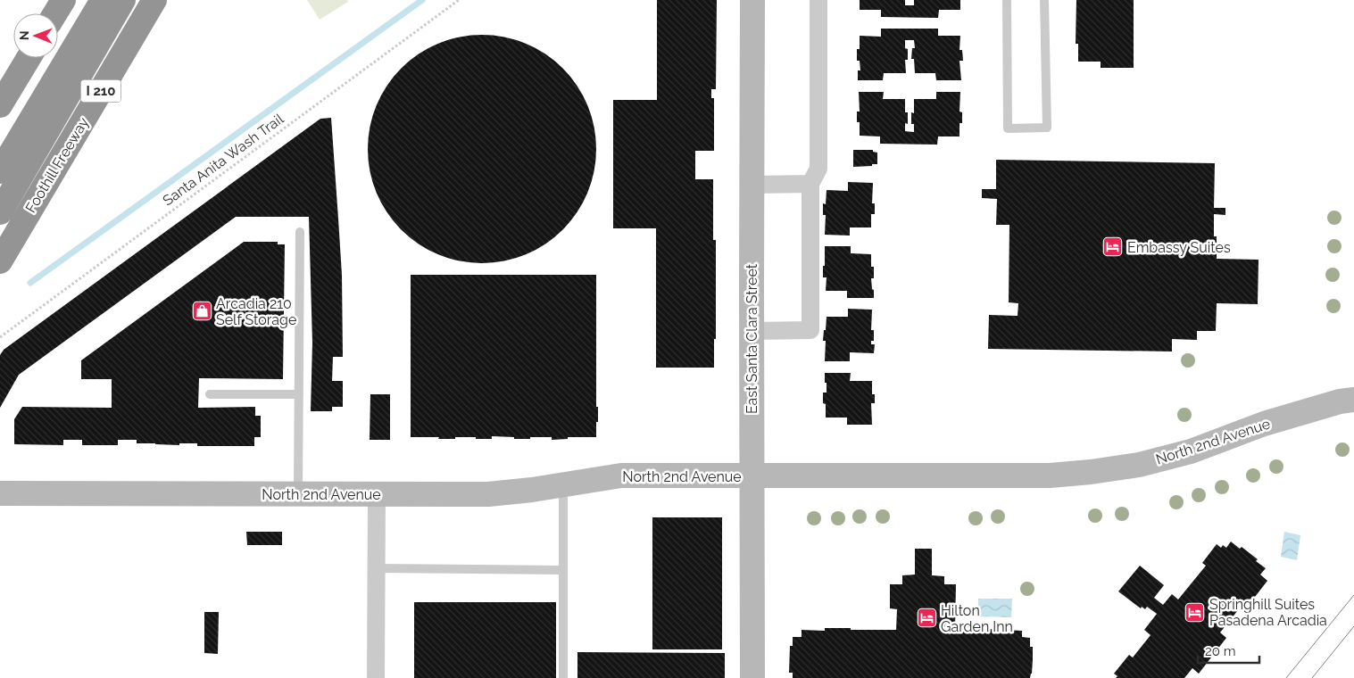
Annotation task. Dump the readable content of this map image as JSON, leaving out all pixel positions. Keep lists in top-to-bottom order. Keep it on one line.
{"streets":{"highway":["I 210","Foothill Freeway"],"street":["East Santa Clara Street","North 2nd Avenue"],"path":["Santa Anita Wash Trail"]},"crossings":[["East Santa Clara Street","North 2nd Avenue"]],"places":{"hotel":["Embassy Suites","Springhill Suites Pasadena Arcadia","Hilton Garden Inn"],"shop":["Arcadia 210 Self Storage"]},"scale_bar":"20 m","north":"left"}
